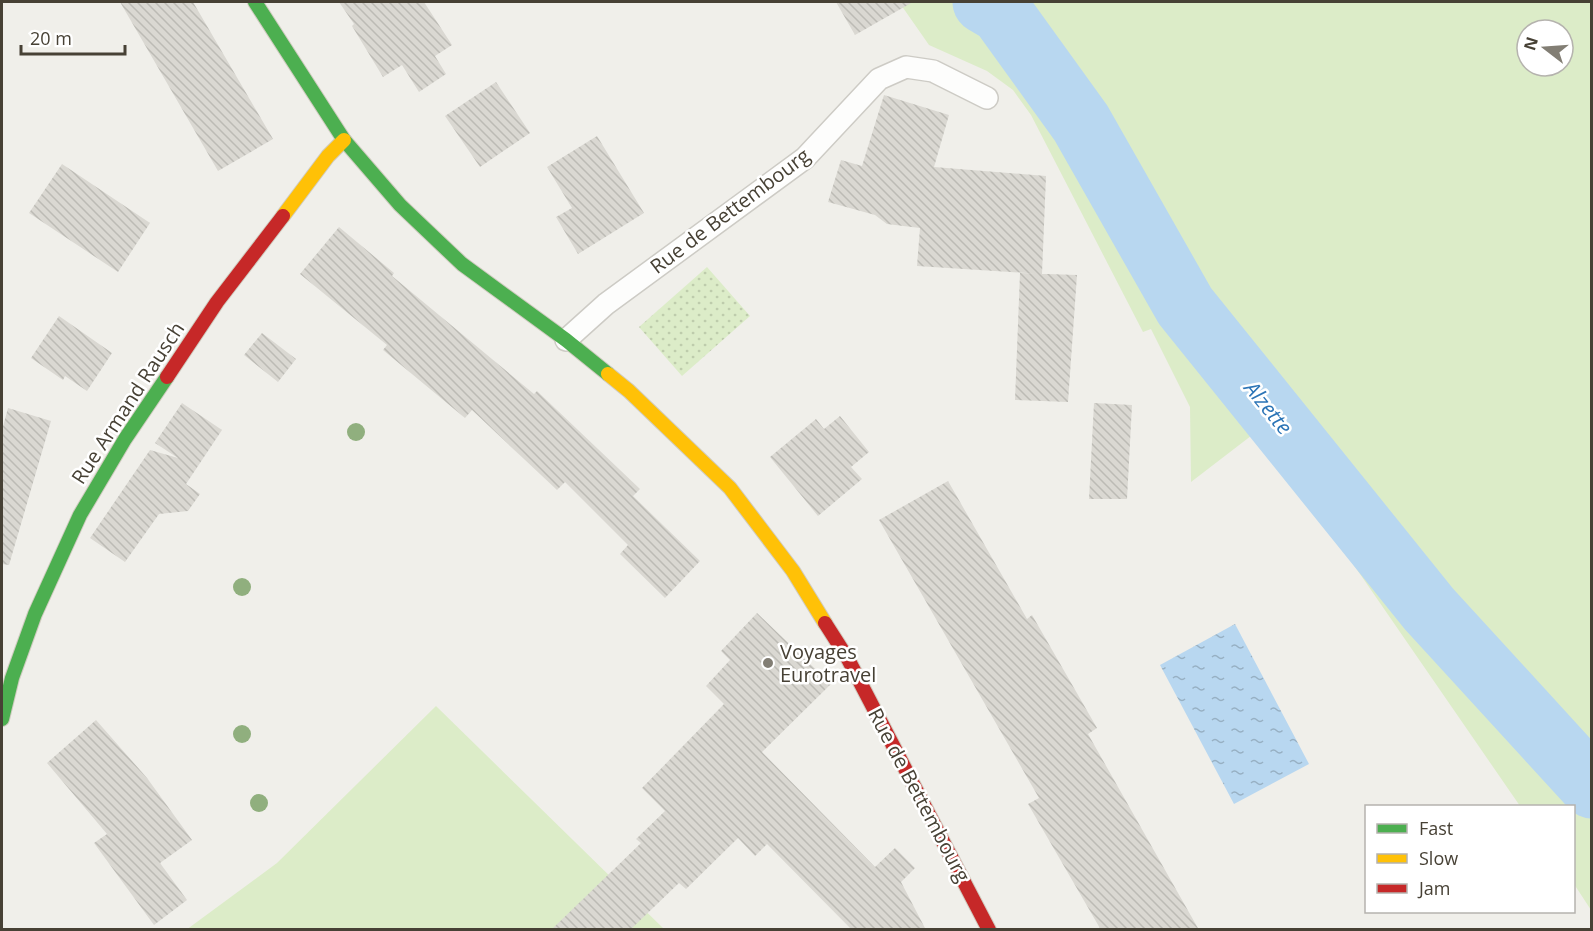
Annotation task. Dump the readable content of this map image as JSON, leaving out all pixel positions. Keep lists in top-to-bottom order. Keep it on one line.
{"streets":{"main road":["Rue de Bettembourg","Rue Armand Rausch"]},"crossings":[["Rue de Bettembourg","Rue Armand Rausch"]],"water":["Alzette"],"places":["Voyages Eurotravel"],"legend":["Fast","Slow","Jam"],"scale_bar":"20 m","north":"left"}
